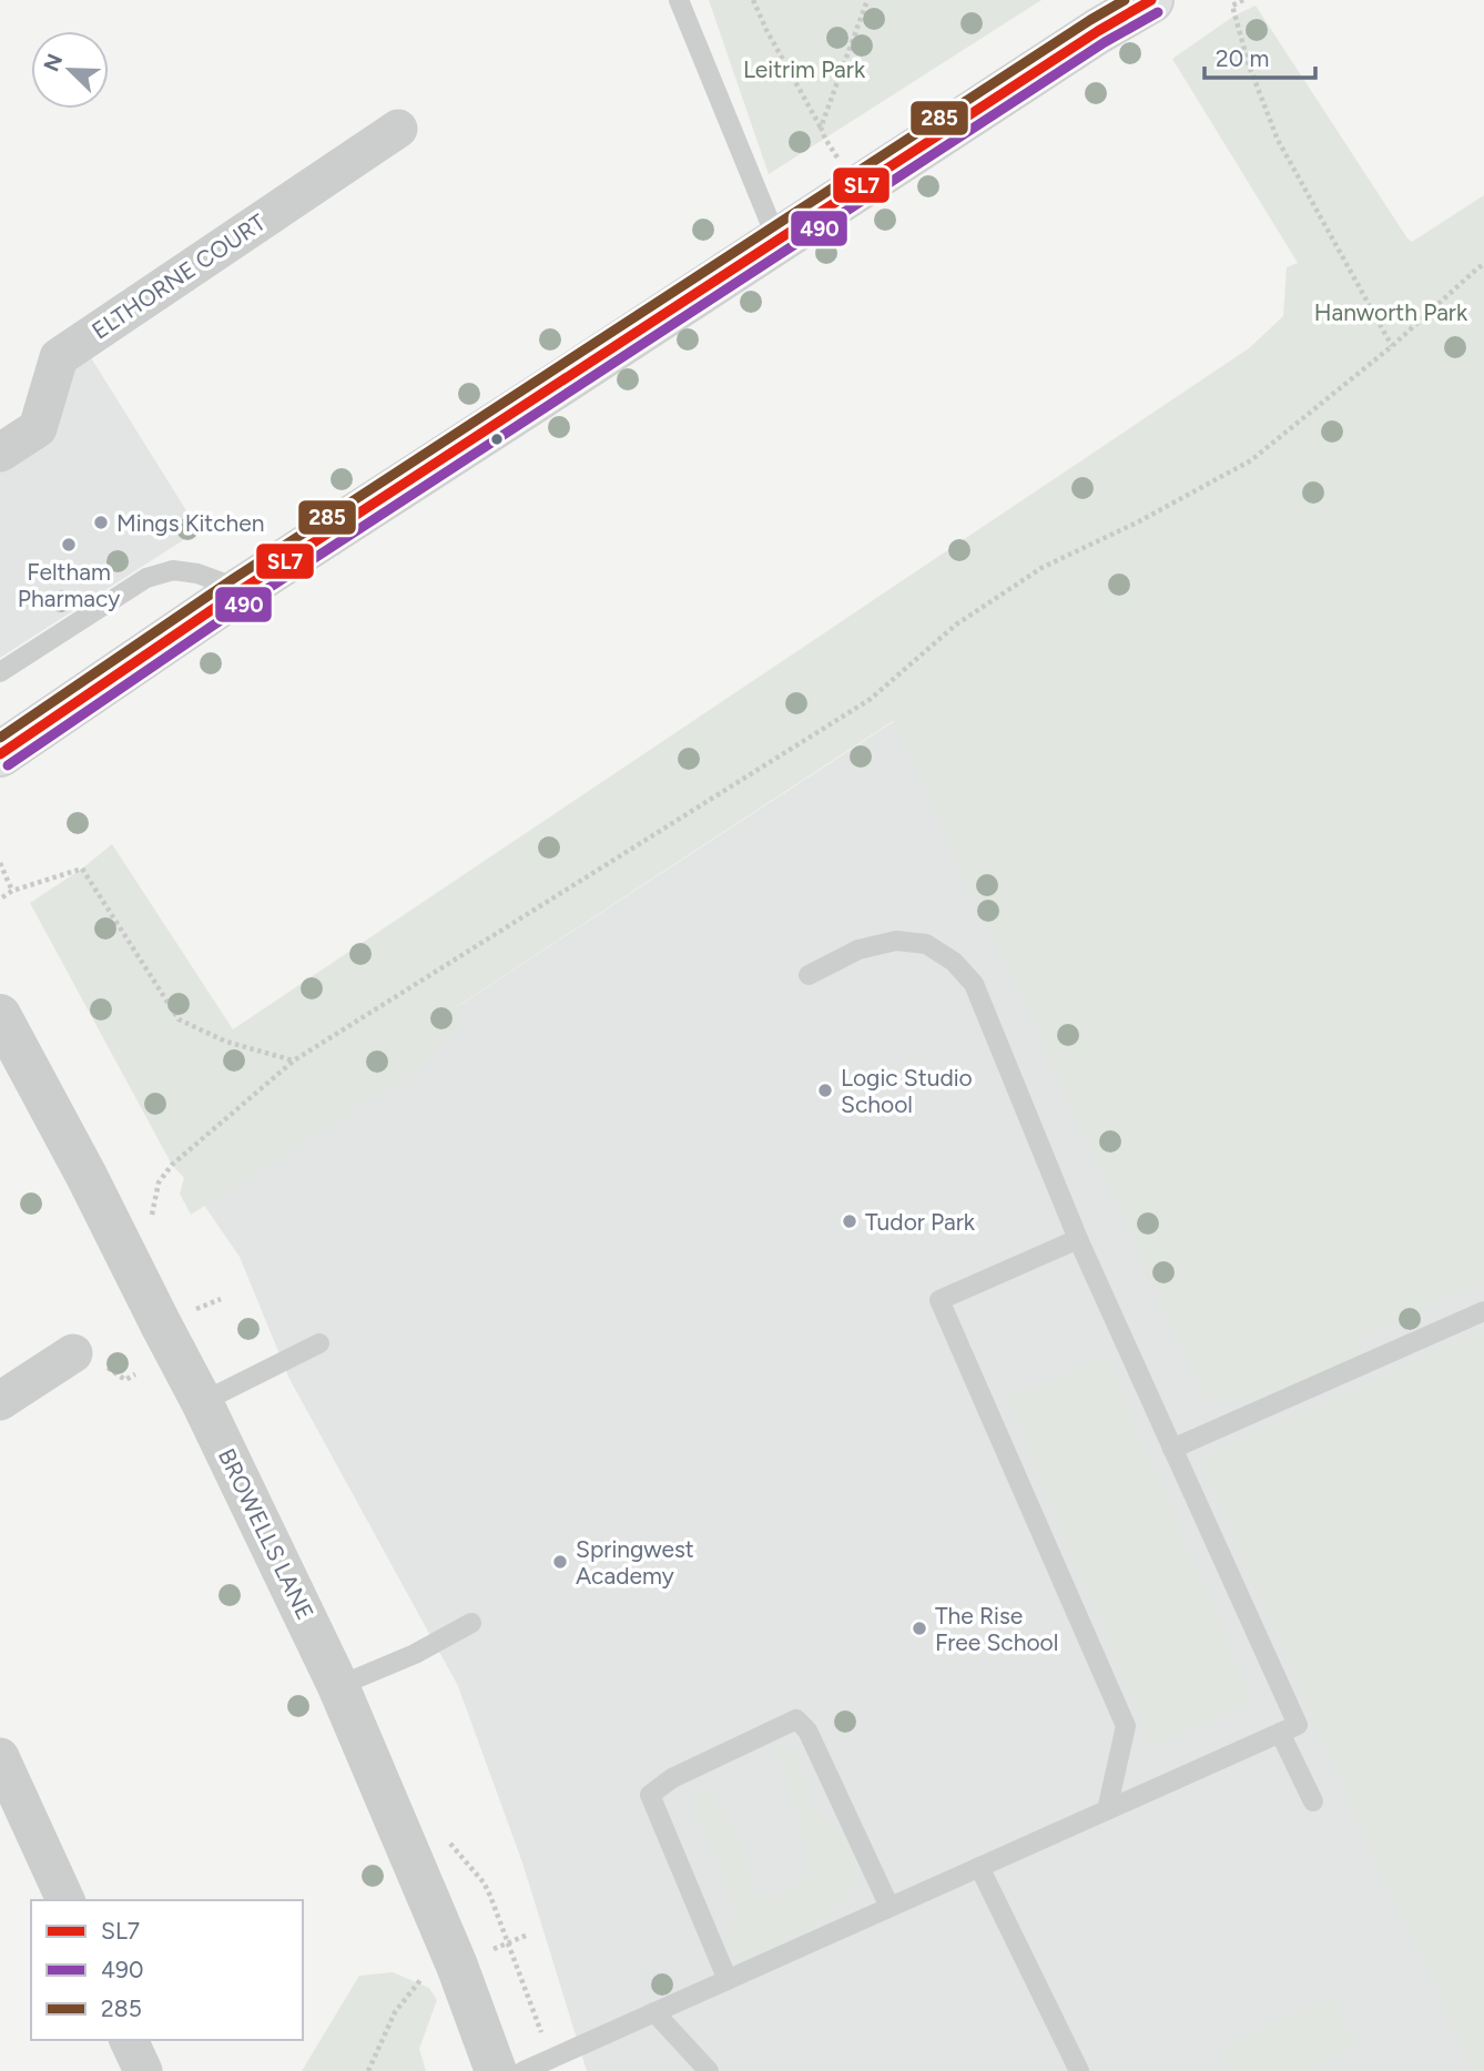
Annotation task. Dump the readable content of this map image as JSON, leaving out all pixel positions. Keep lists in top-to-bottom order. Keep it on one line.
{"streets":{"street":["ELTHORNE COURT","BROWELLS LANE"]},"parks":["Leitrim Park","Hanworth Park"],"places":["Mings Kitchen","Feltham Pharmacy","Logic Studio School","Tudor Park","Springwest Academy","The Rise Free School"],"lines":["transit line SL7","transit line 285","transit line 490"],"legend":["SL7","490","285"],"scale_bar":"20 m","north":"top left"}
